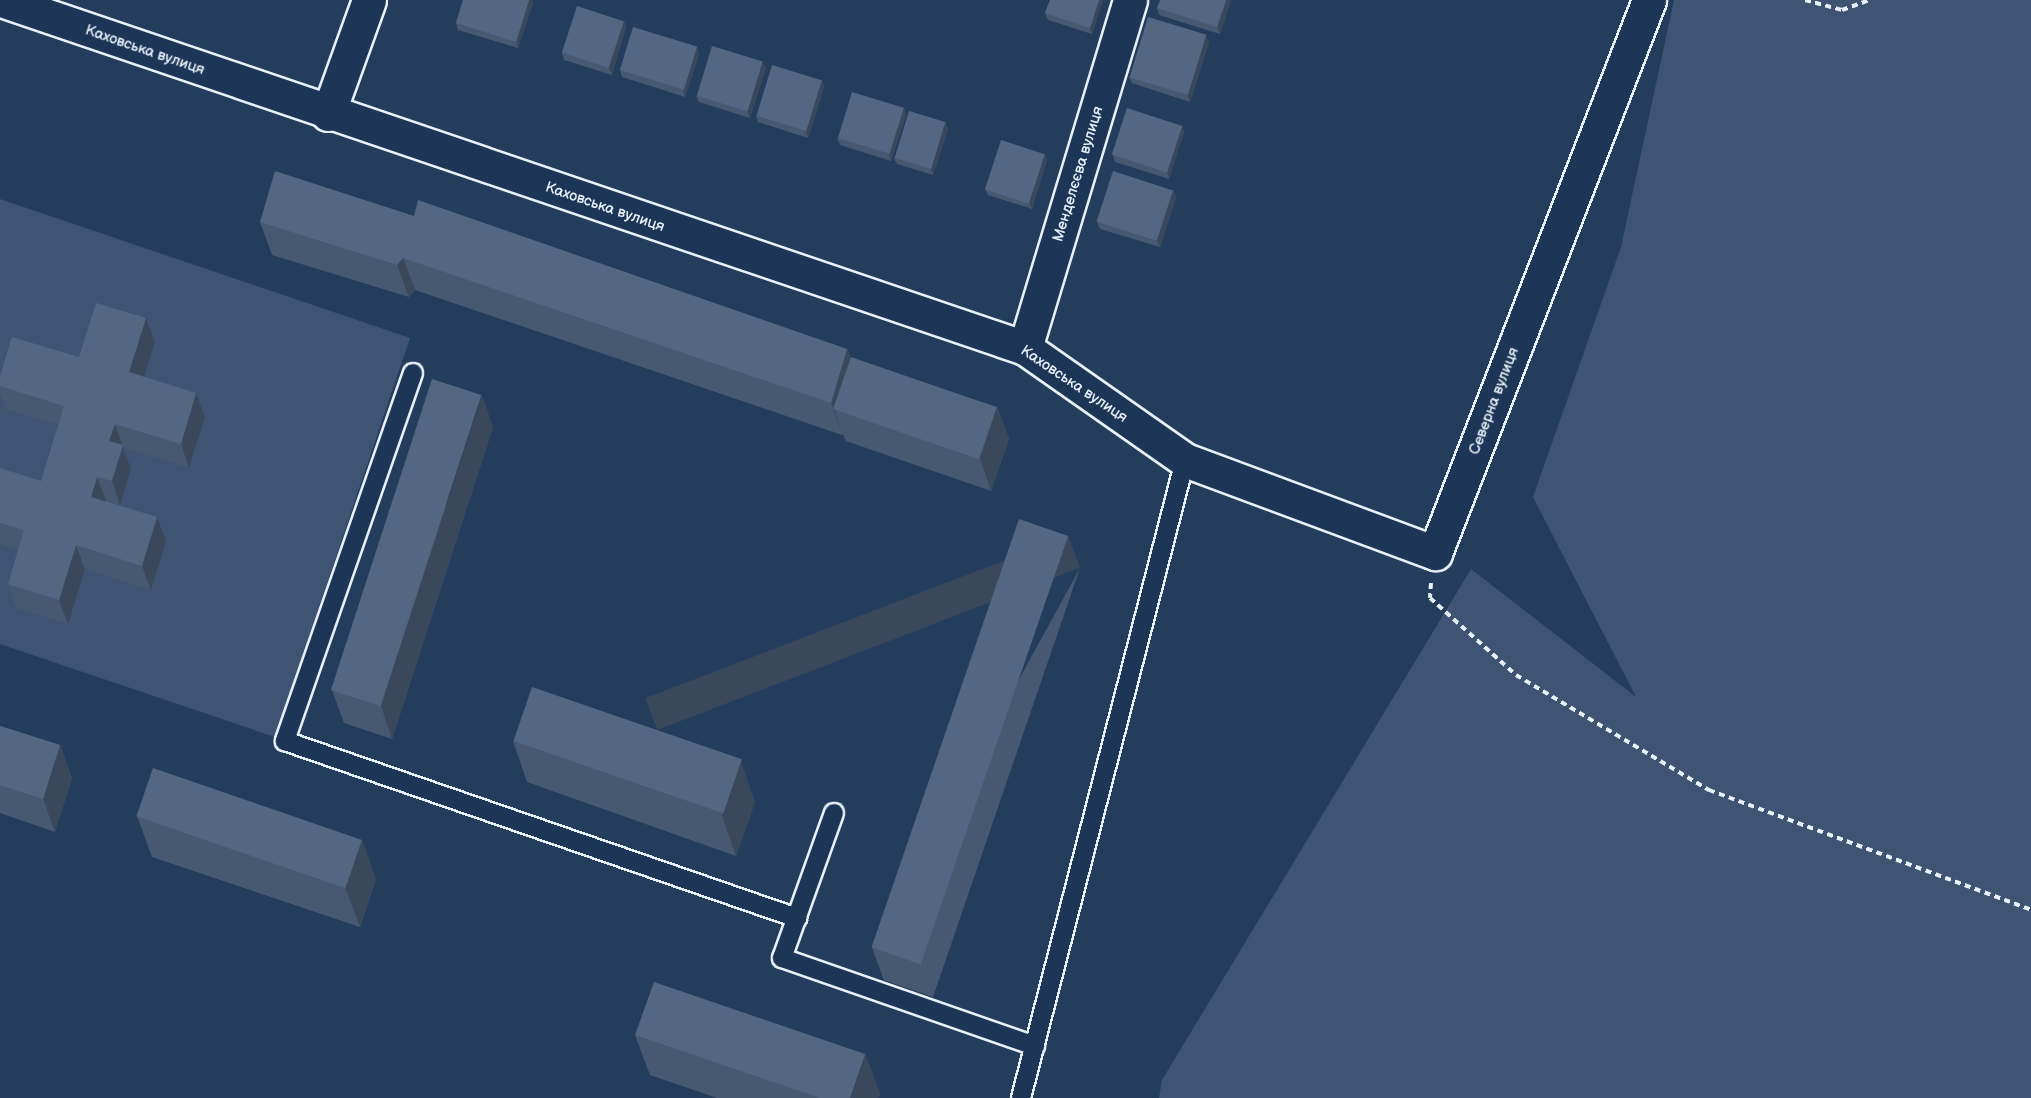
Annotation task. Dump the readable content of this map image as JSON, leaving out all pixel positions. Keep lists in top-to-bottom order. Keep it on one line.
{"streets":{"street":["Каховська вулиця","Менделєєва вулиця","Северна вулиця"]},"crossings":[["Каховська вулиця","Менделєєва вулиця"]]}
